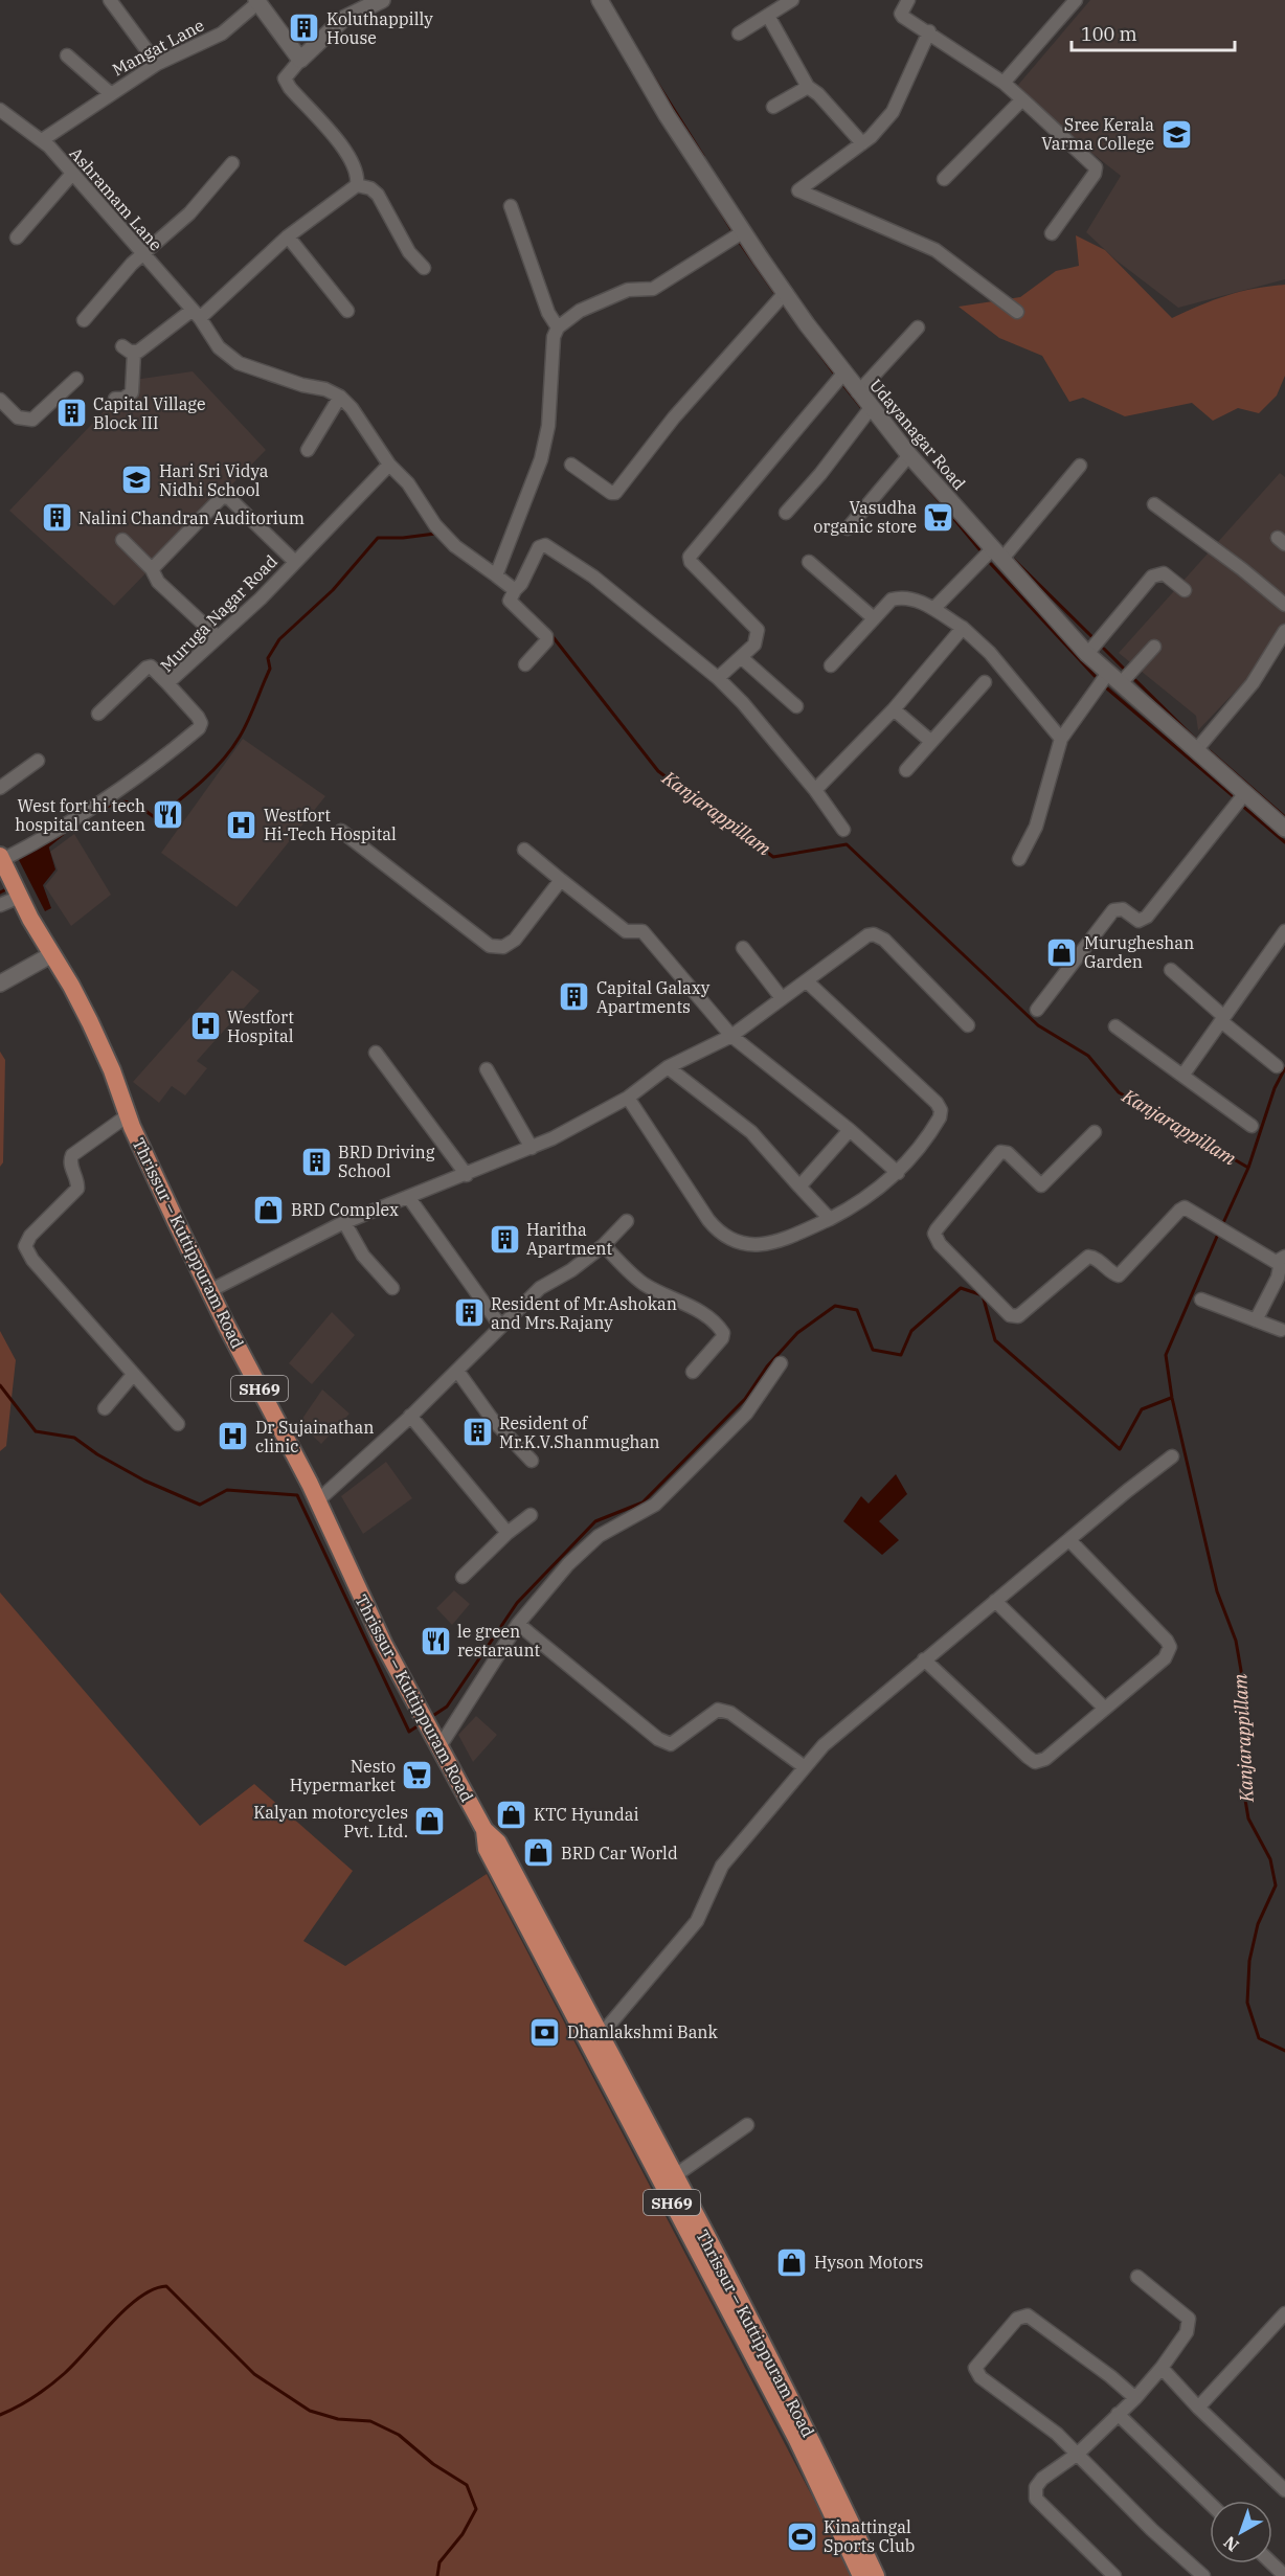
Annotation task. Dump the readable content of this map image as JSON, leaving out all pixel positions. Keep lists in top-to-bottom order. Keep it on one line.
{"streets":{"main road":["Thrissur – Kuttippuram Road","SH69"],"street":["Mangat Lane","Ashramam Lane","Udayanagar Road","Muruga Nagar Road"]},"crossings":[["Mangat Lane","Ashramam Lane"],["Muruga Nagar Road","Thrissur – Kuttippuram Road"]],"water":["Kanjarappillam"],"places":{"building":["Koluthappilly House","Capital Village Block III","Nalini Chandran Auditorium","Capital Galaxy Apartments","BRD Driving School","Haritha Apartment","Resident of Mr.Ashokan and Mrs.Rajany","Resident of Mr.K.V.Shanmughan"],"school or university":["Sree Kerala Varma College","Hari Sri Vidya Nidhi School"],"supermarket":["Vasudha organic store","Nesto Hypermarket"],"restaurant":["West fort hi tech hospital canteen","le green restaraunt"],"hospital":["Westfort Hi-Tech Hospital","Westfort Hospital","Dr Sujainathan clinic"],"shop":["Murugheshan Garden","BRD Complex","KTC Hyundai","Kalyan motorcycles Pvt. Ltd.","BRD Car World","Hyson Motors"],"bank":["Dhanlakshmi Bank"],"sports":["Kinattingal Sports Club"]},"scale_bar":"100 m","north":"bottom left"}
